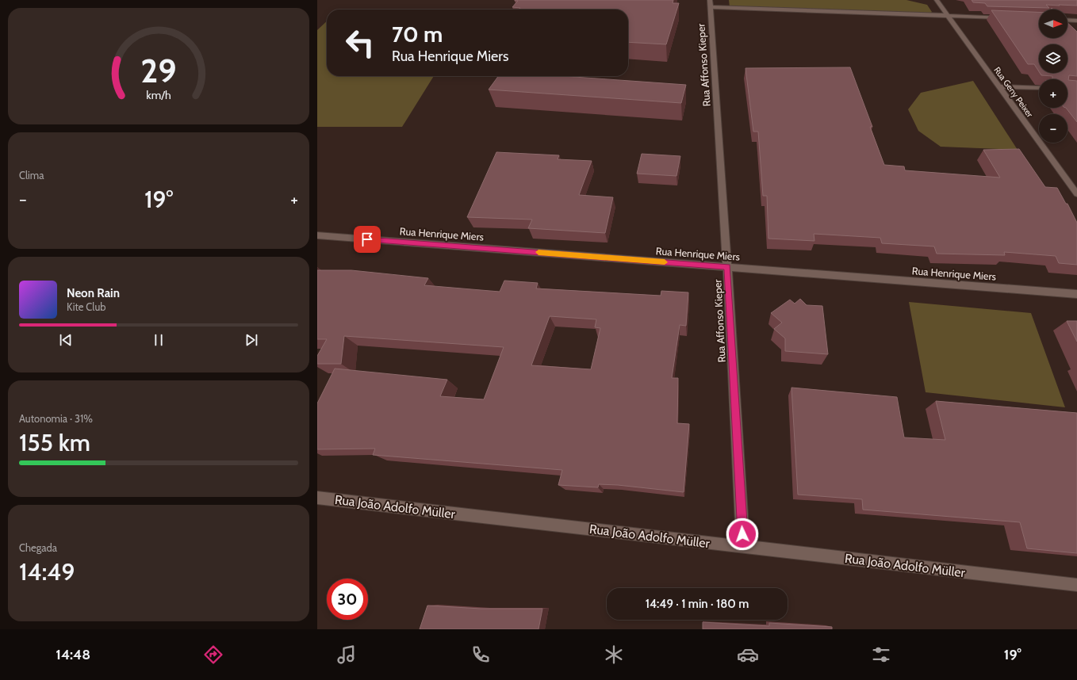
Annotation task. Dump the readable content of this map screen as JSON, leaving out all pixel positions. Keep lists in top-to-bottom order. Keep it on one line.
{"streets":{"street":["Rua Affonso Kieper","Rua Geny Peixer","Rua Henrique Miers","Rua João Adolfo Müller"]},"crossings":[["Rua Affonso Kieper","Rua Henrique Miers"],["Rua Affonso Kieper","Rua João Adolfo Müller"]],"north":"right","page":{"map_buttons":["+","−"],"turn":["70 m","Rua Henrique Miers"],"tile":["Clima",["Autonomia · 31%","155 km"],["Chegada","14:49"]],"heat":["−","19°","+"],"song":["Neon Rain","Kite Club"],"limit":"30","trip":"14:49 · 1 min · 180 m","tabs":["14:48","19°"],"gauge":["29","km/h"]}}
